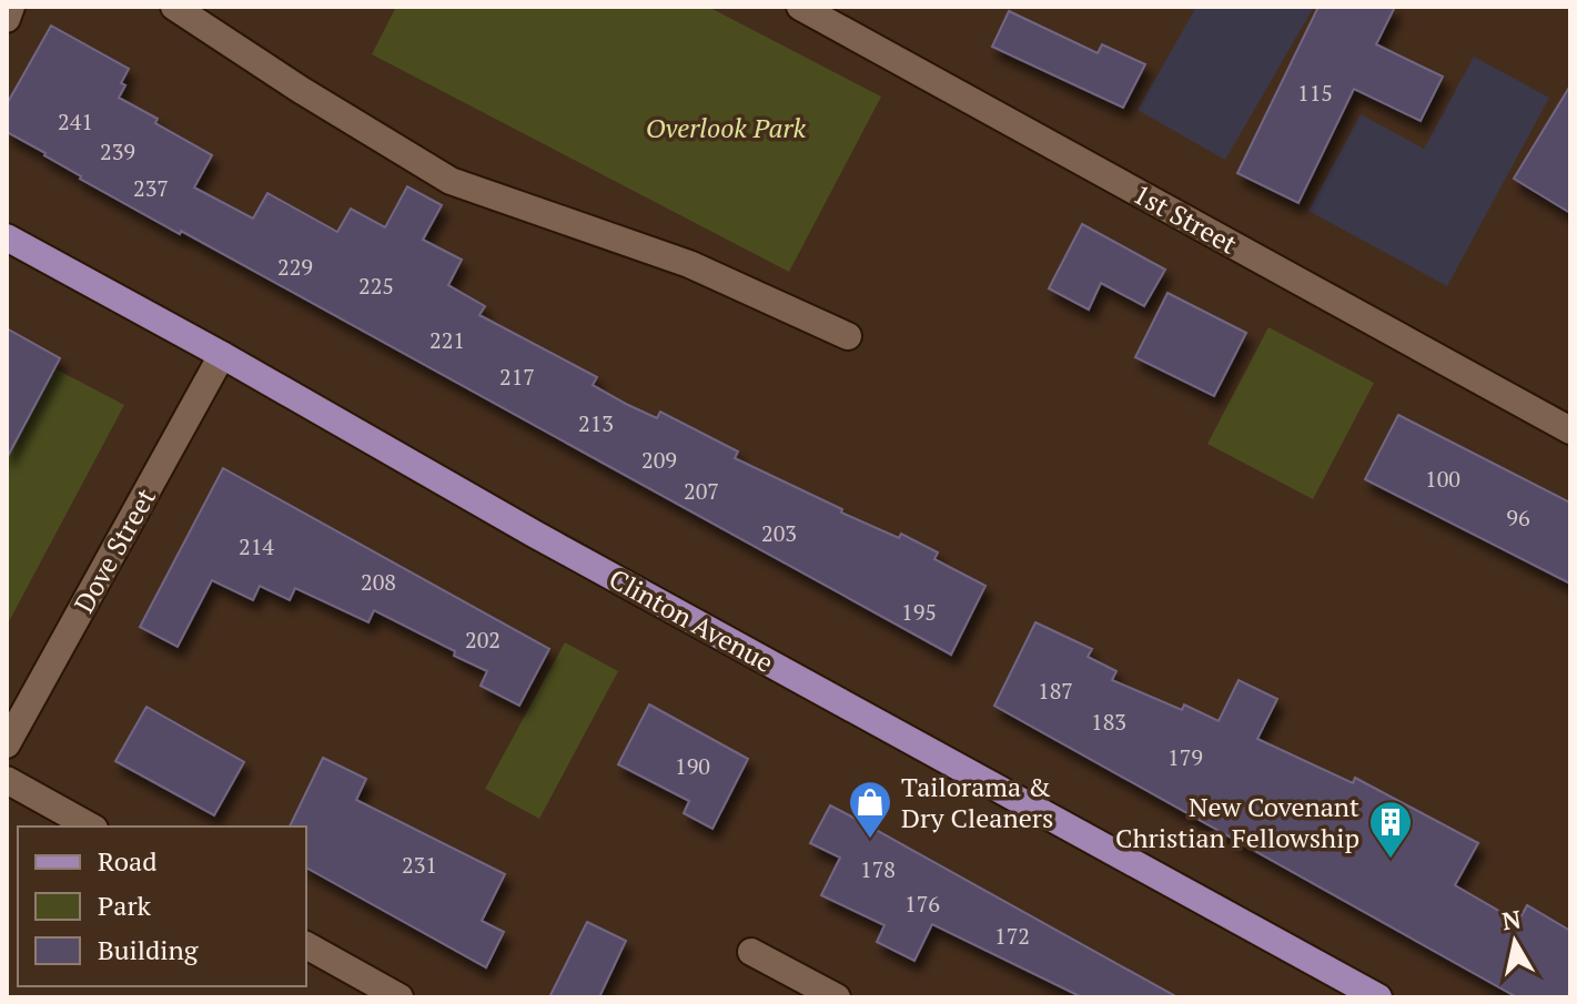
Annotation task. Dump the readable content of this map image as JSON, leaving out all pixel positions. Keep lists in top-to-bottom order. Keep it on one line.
{"streets":{"main road":["Clinton Avenue"],"street":["1st Street","Dove Street"]},"crossings":[["Dove Street","Clinton Avenue"]],"parks":["Overlook Park"],"places":{"shop":["Tailorama & Dry Cleaners"],"building":["New Covenant Christian Fellowship"]},"house_numbers":["115","241","239","237","229","225","221","217","213","209","100","207","96","203","214","208","195","202","187","183","179","190","231","178","176","172"],"legend":["Road","Park","Building"],"north":"top"}
